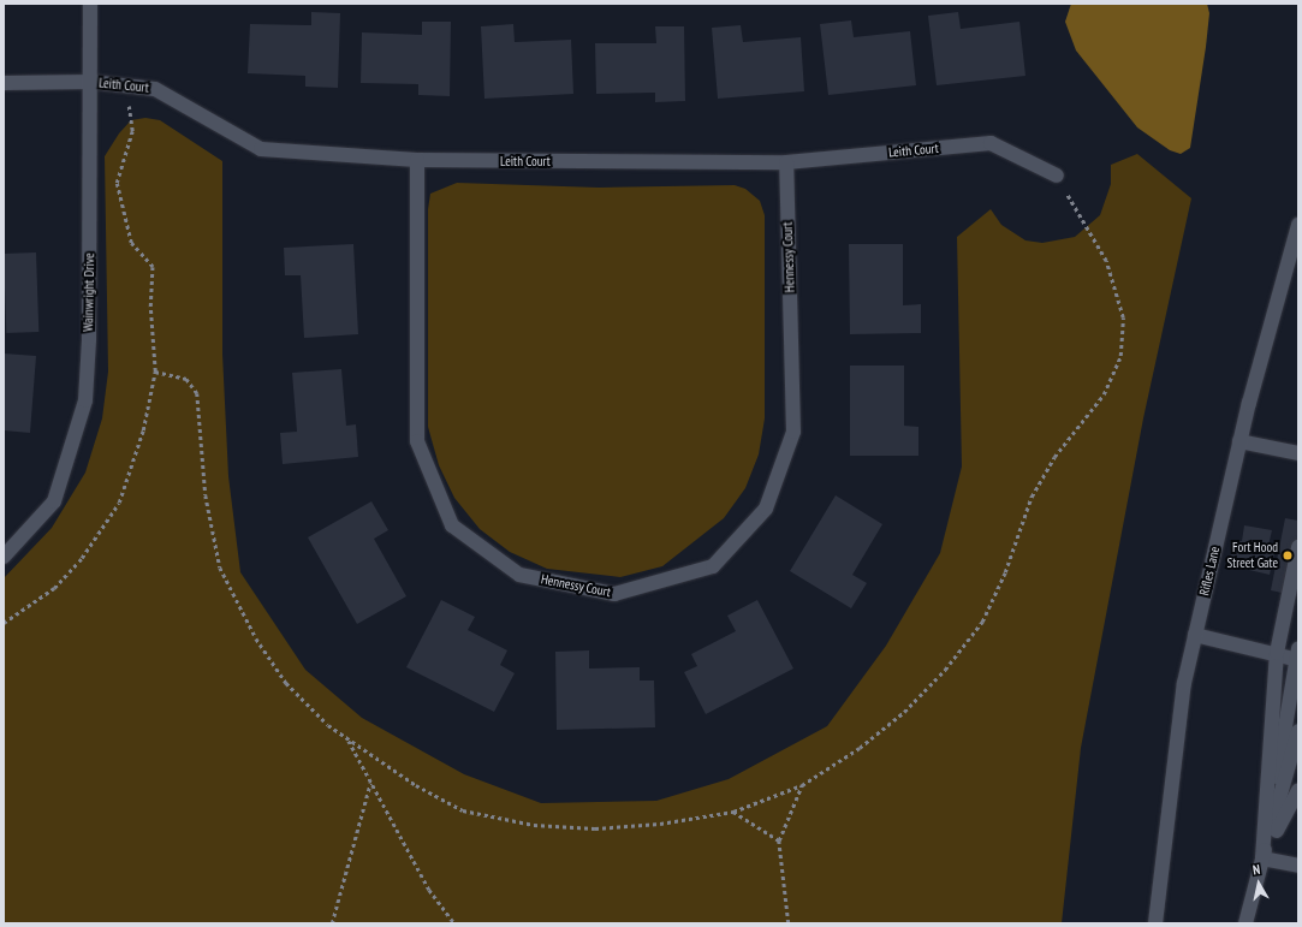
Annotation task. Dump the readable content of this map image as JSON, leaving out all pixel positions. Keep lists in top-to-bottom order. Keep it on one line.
{"streets":{"street":["Leith Court","Hennessy Court","Wainwright Drive","Rifles Lane"]},"crossings":[["Leith Court","Hennessy Court"],["Leith Court","Wainwright Drive"]],"places":["Fort Hood Street Gate"],"north":"top"}
